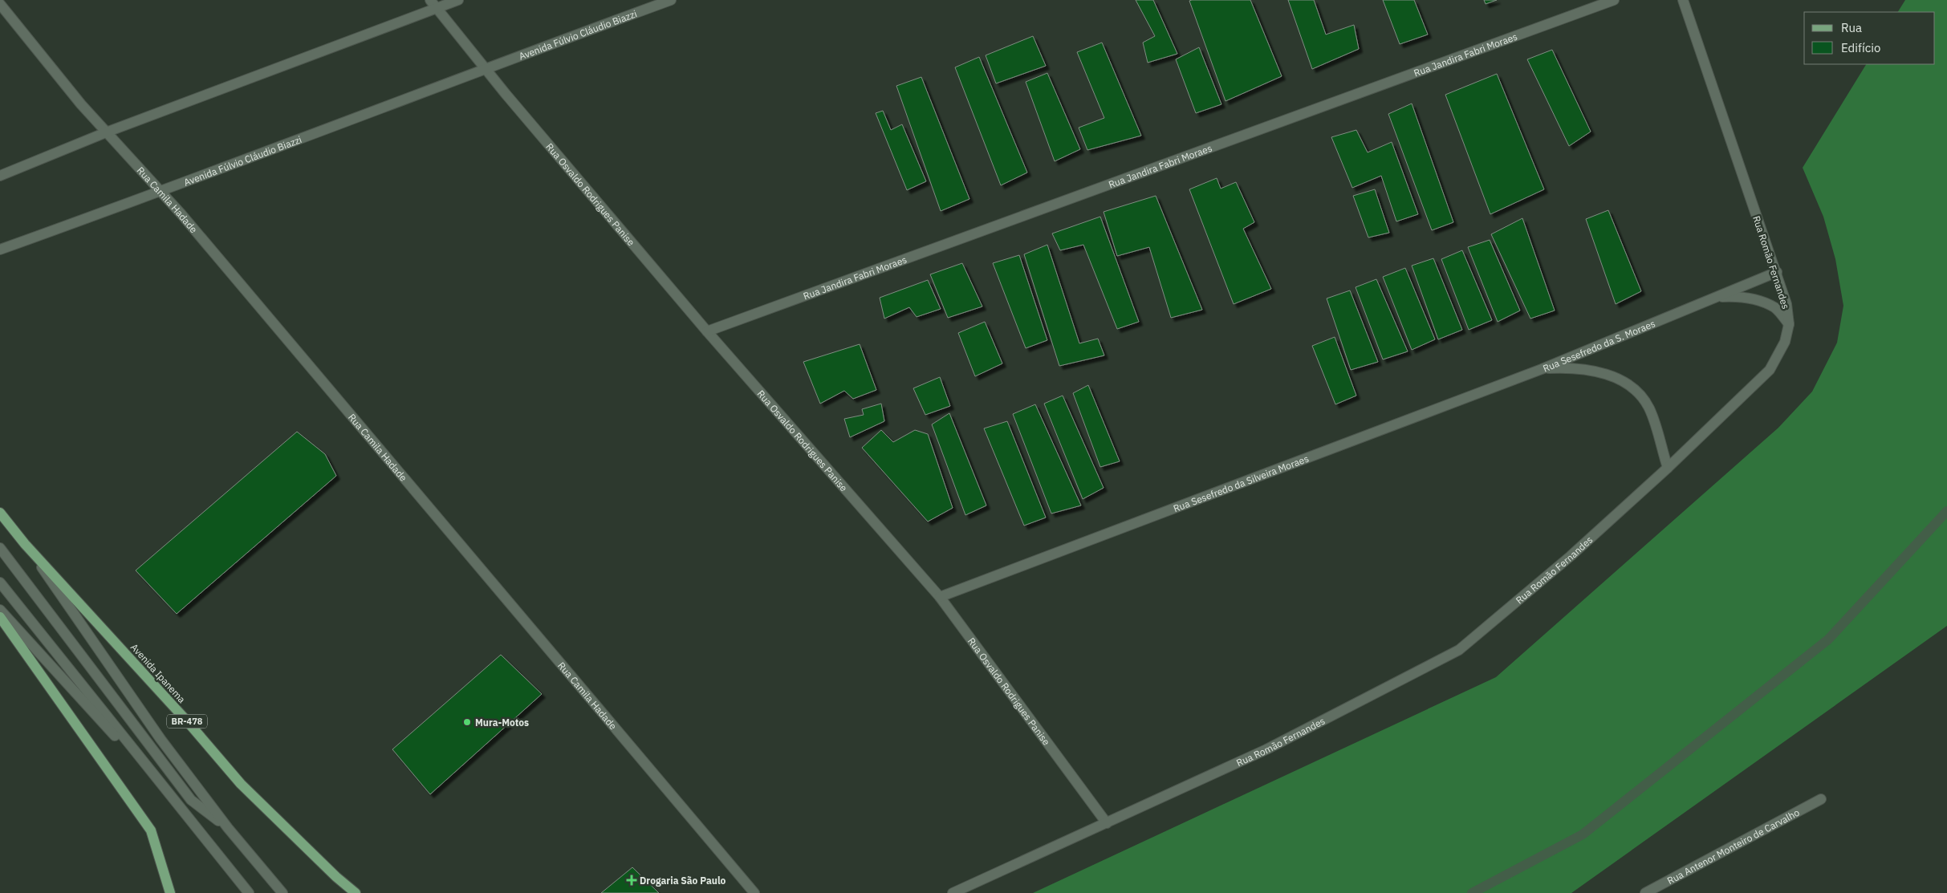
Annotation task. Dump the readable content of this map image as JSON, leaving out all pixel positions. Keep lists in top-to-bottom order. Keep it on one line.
{"streets":{"main road":["Avenida Ipanema","BR-478"],"street":["Avenida Fúlvio Cláudio Biazzi","Rua Jandira Fabri Moraes","Rua Osvaldo Rodrigues Panise","Rua Camila Hadade","Rua Romão Fernandes","Rua Sesefredo da S. Moraes","Rua Sesefredo da Silveira Moraes","Rua Antenor Monteiro de Carvalho"]},"crossings":[["Avenida Fúlvio Cláudio Biazzi","Rua Osvaldo Rodrigues Panise"],["Avenida Fúlvio Cláudio Biazzi","Rua Camila Hadade"],["Rua Jandira Fabri Moraes","Rua Osvaldo Rodrigues Panise"],["Rua Osvaldo Rodrigues Panise","Rua Romão Fernandes"],["Rua Osvaldo Rodrigues Panise","Rua Sesefredo da Silveira Moraes"],["Rua Romão Fernandes","Rua Sesefredo da S. Moraes"],["Rua Sesefredo da S. Moraes","Rua Sesefredo da Silveira Moraes"]],"places":{"other":["Mura-Motos"],"health":["Drogaria São Paulo"]},"legend":["Rua","Edifício"]}
